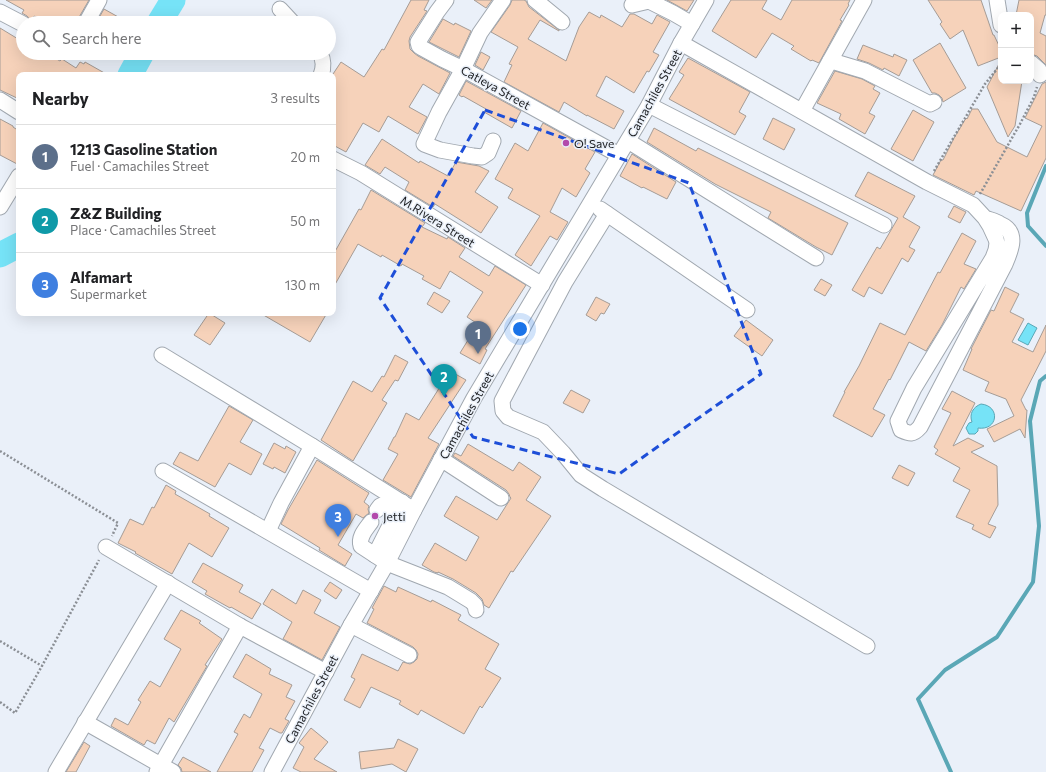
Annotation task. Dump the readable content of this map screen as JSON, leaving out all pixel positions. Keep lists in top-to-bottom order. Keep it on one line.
{"streets":{"street":["Catleya Street","Camachiles Street","M.Rivera Street"]},"crossings":[["Catleya Street","Camachiles Street"],["Camachiles Street","M.Rivera Street"]],"places":["O! Save","Jetti"],"page":{"map_buttons":["+","−"],"search":"Search here","heading":["Nearby","3 results"],"list":[{"mark":"1","name":"1213 Gasoline Station","note":"Fuel · Camachiles Street","value":"20 m"},{"mark":"2","name":"Z&Z Building","note":"Place · Camachiles Street","value":"50 m"},{"mark":"3","name":"Alfamart","note":"Supermarket","value":"130 m"}],"pins":["1","2","3"]}}
